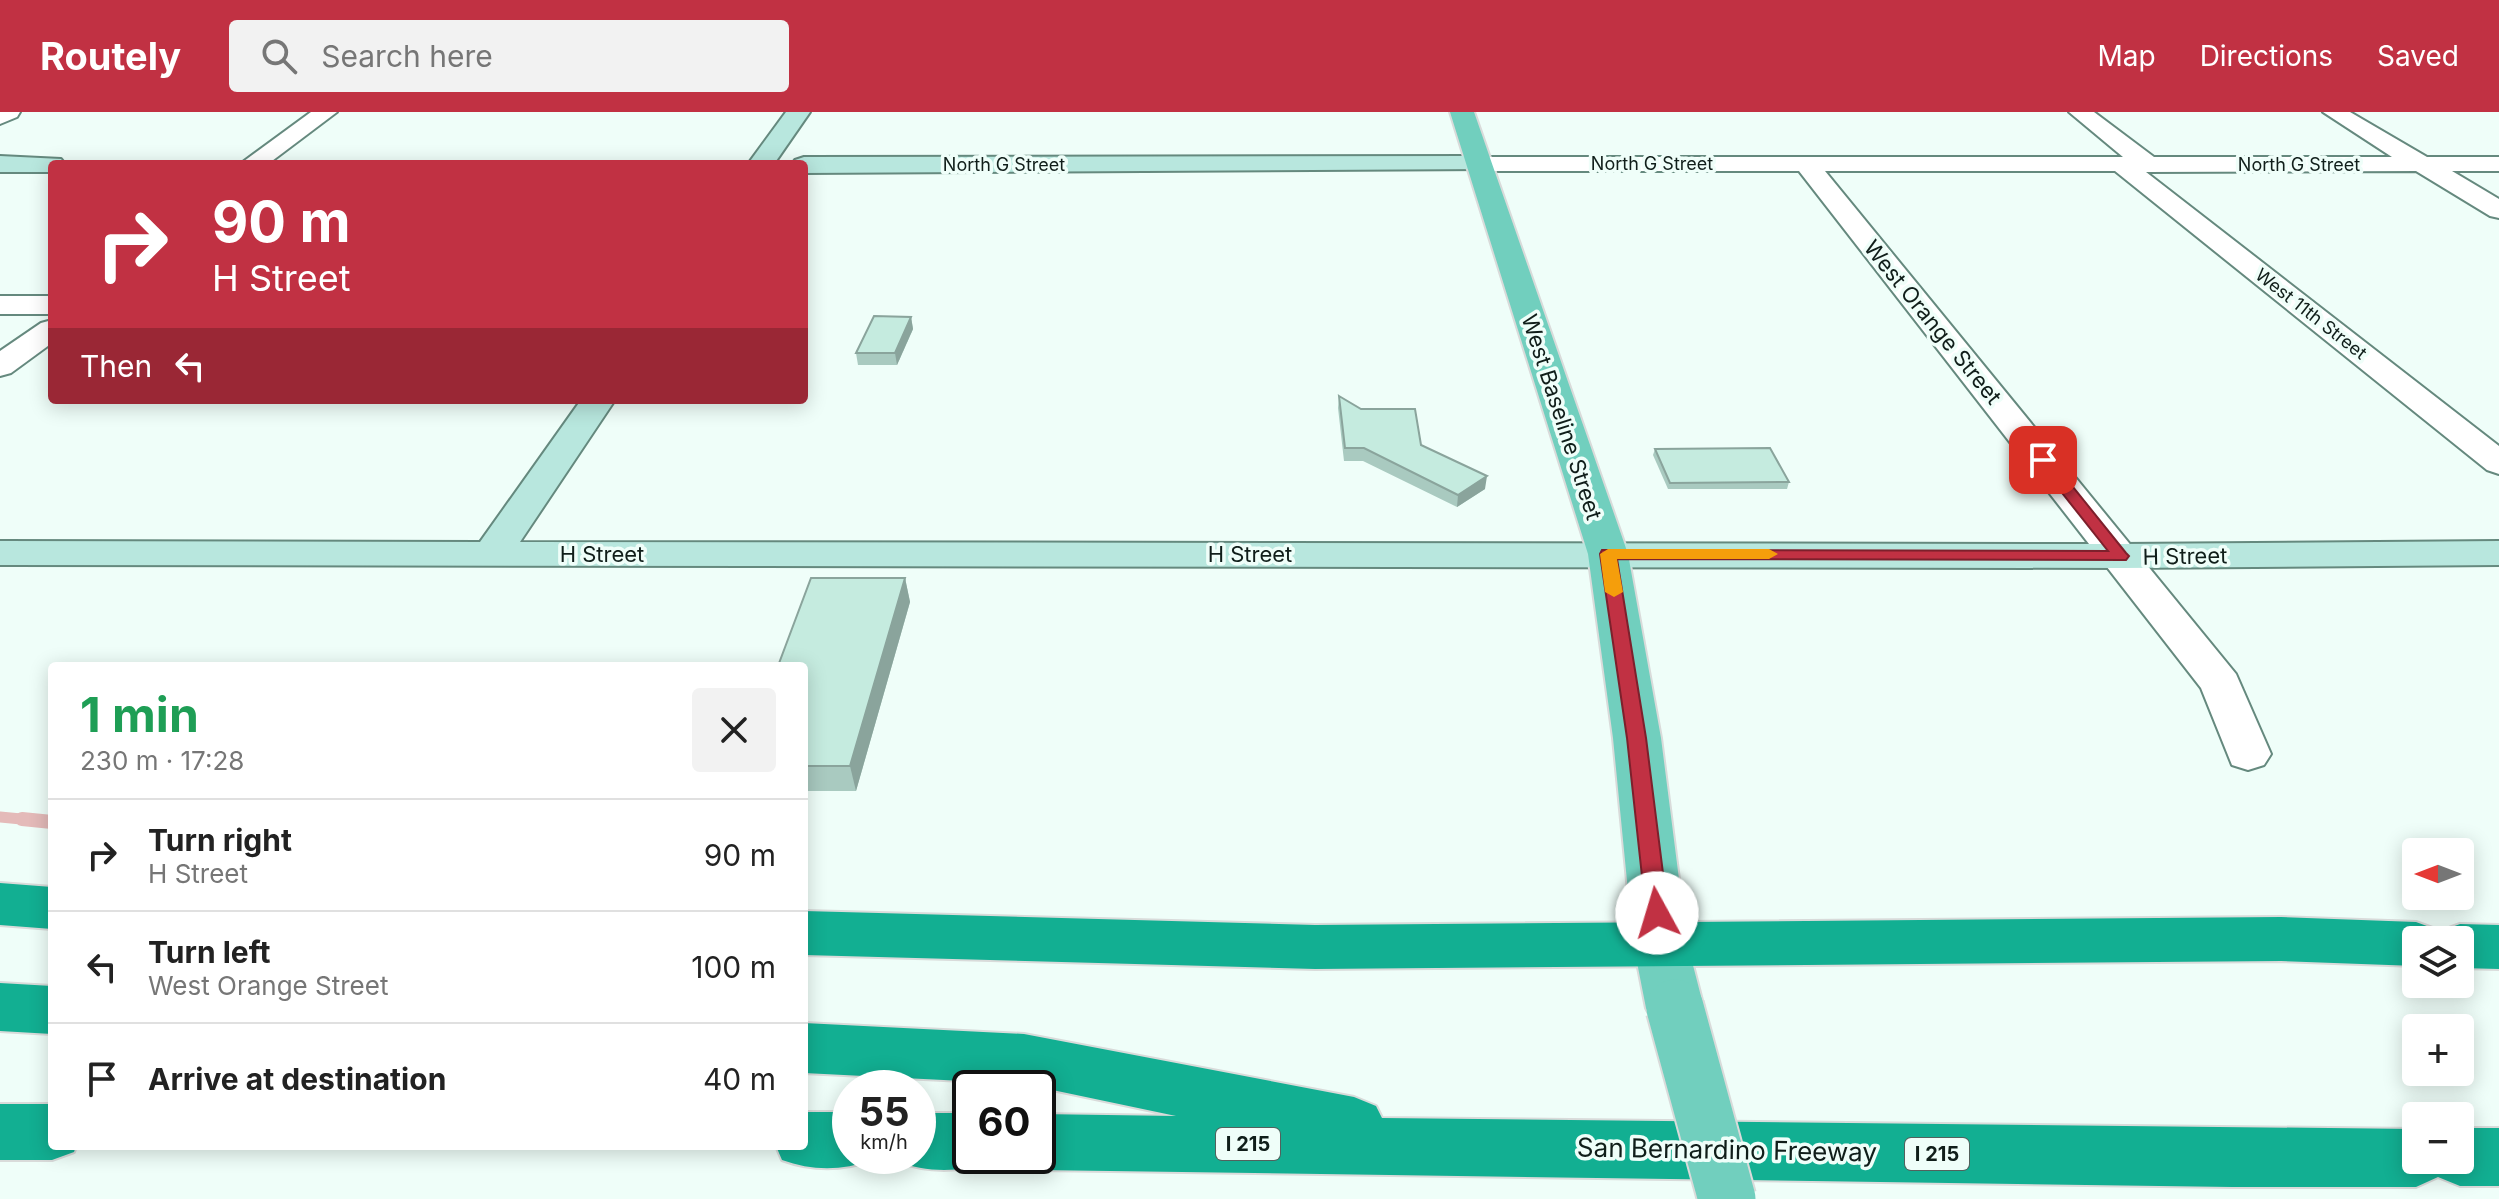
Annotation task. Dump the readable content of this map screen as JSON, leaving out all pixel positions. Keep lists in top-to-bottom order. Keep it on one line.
{"streets":{"highway":["I 215","San Bernardino Freeway"],"main road":["West Baseline Street"],"street":["North G Street","West 11th Street","West Orange Street","H Street"]},"crossings":[["North G Street","West 11th Street"],["North G Street","West Orange Street"],["North G Street","West Baseline Street"],["West Orange Street","H Street"],["West Baseline Street","H Street"]],"north":"left","page":{"header":"Routely","search":"Search here","nav":["Map","Directions","Saved"],"turn":["90 m","H Street"],"then":"Then","heading":["1 min","230 m · 17:28"],"list":[{"name":"Turn right","note":"H Street","value":"90 m"},{"name":"Turn left","note":"West Orange Street","value":"100 m"},{"name":"Arrive at destination","value":"40 m"}],"map_buttons":["+","−"],"speed":"55 km/h","limit":"60"}}
